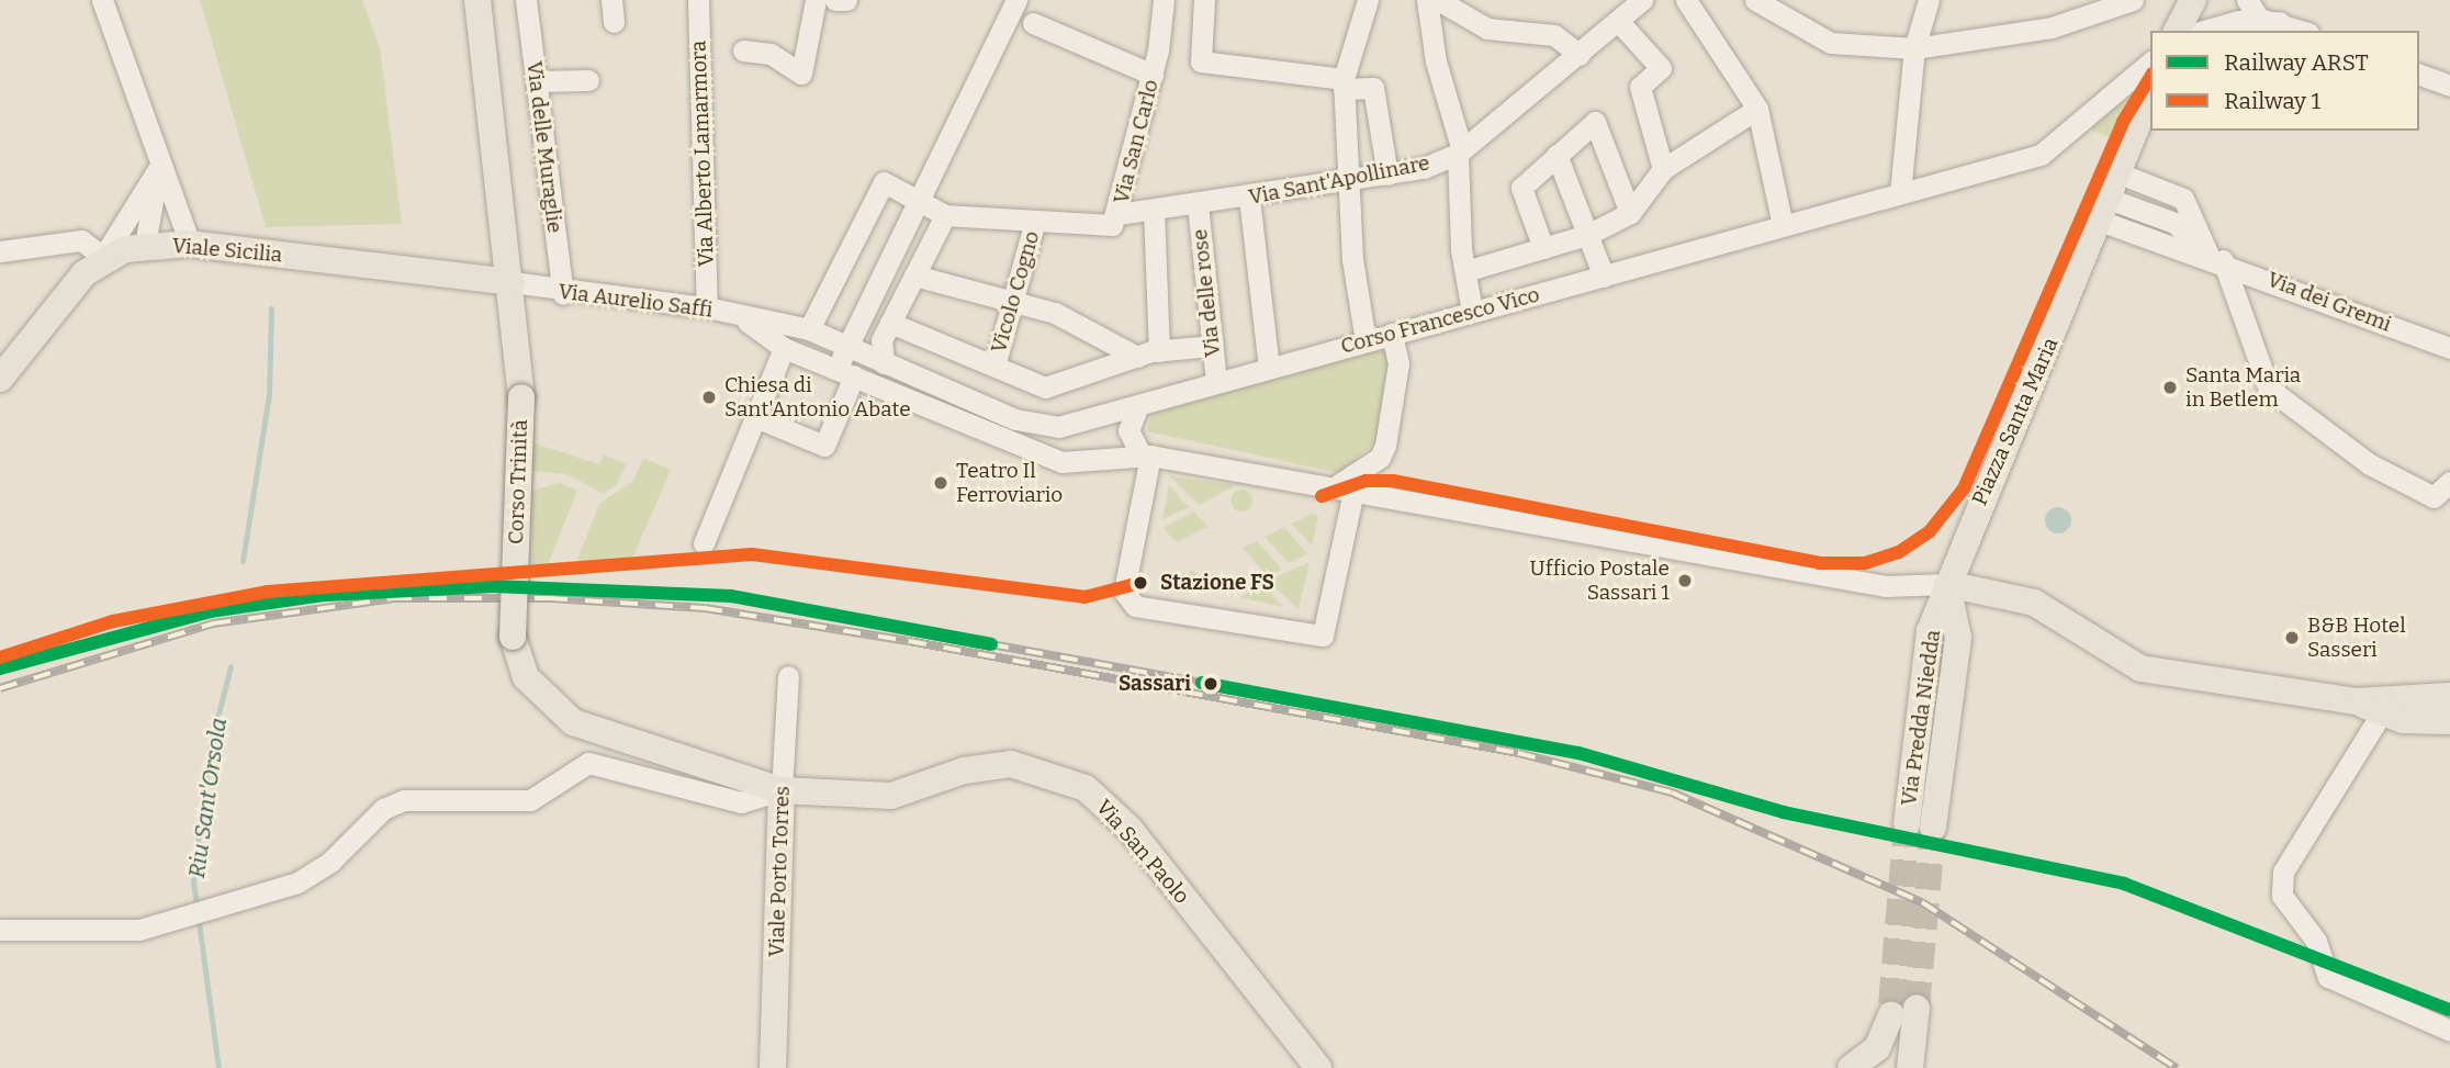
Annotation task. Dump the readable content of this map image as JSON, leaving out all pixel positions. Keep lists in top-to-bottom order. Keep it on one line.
{"streets":{"main road":["Viale Sicilia","Piazza Santa Maria","Corso Trinità","Via Predda Niedda","Via San Paolo","Viale Porto Torres"],"street":["Via San Carlo","Via delle Muraglie","Via Alberto Lamarmora","Via Sant'Apollinare","Vicolo Cogno","Via delle rose","Via Aurelio Saffi","Via dei Gremi","Corso Francesco Vico"]},"crossings":[["Via San Carlo","Via Sant'Apollinare"],["Via San Carlo","Vicolo Cogno"],["Via San Carlo","Via Aurelio Saffi"],["Via delle Muraglie","Via Aurelio Saffi"],["Via Alberto Lamarmora","Via Aurelio Saffi"],["Via Sant'Apollinare","Via delle rose"],["Viale Sicilia","Via Aurelio Saffi"],["Viale Sicilia","Corso Trinità"],["Via delle rose","Corso Francesco Vico"],["Via Aurelio Saffi","Corso Francesco Vico"],["Via Aurelio Saffi","Corso Trinità"],["Via dei Gremi","Piazza Santa Maria"],["Piazza Santa Maria","Via Predda Niedda"],["Corso Trinità","Via San Paolo"],["Corso Trinità","Viale Porto Torres"],["Via San Paolo","Viale Porto Torres"]],"water":["Riu Sant'Orsola"],"places":["Santa Maria in Betlem","Chiesa di Sant'Antonio Abate","Teatro Il Ferroviario","Ufficio Postale Sassari 1","Stazione FS","B&B Hotel Sasseri","Sassari"],"lines":["rail line 1","rail line ARST"],"legend":["Railway ARST","Railway 1"]}
